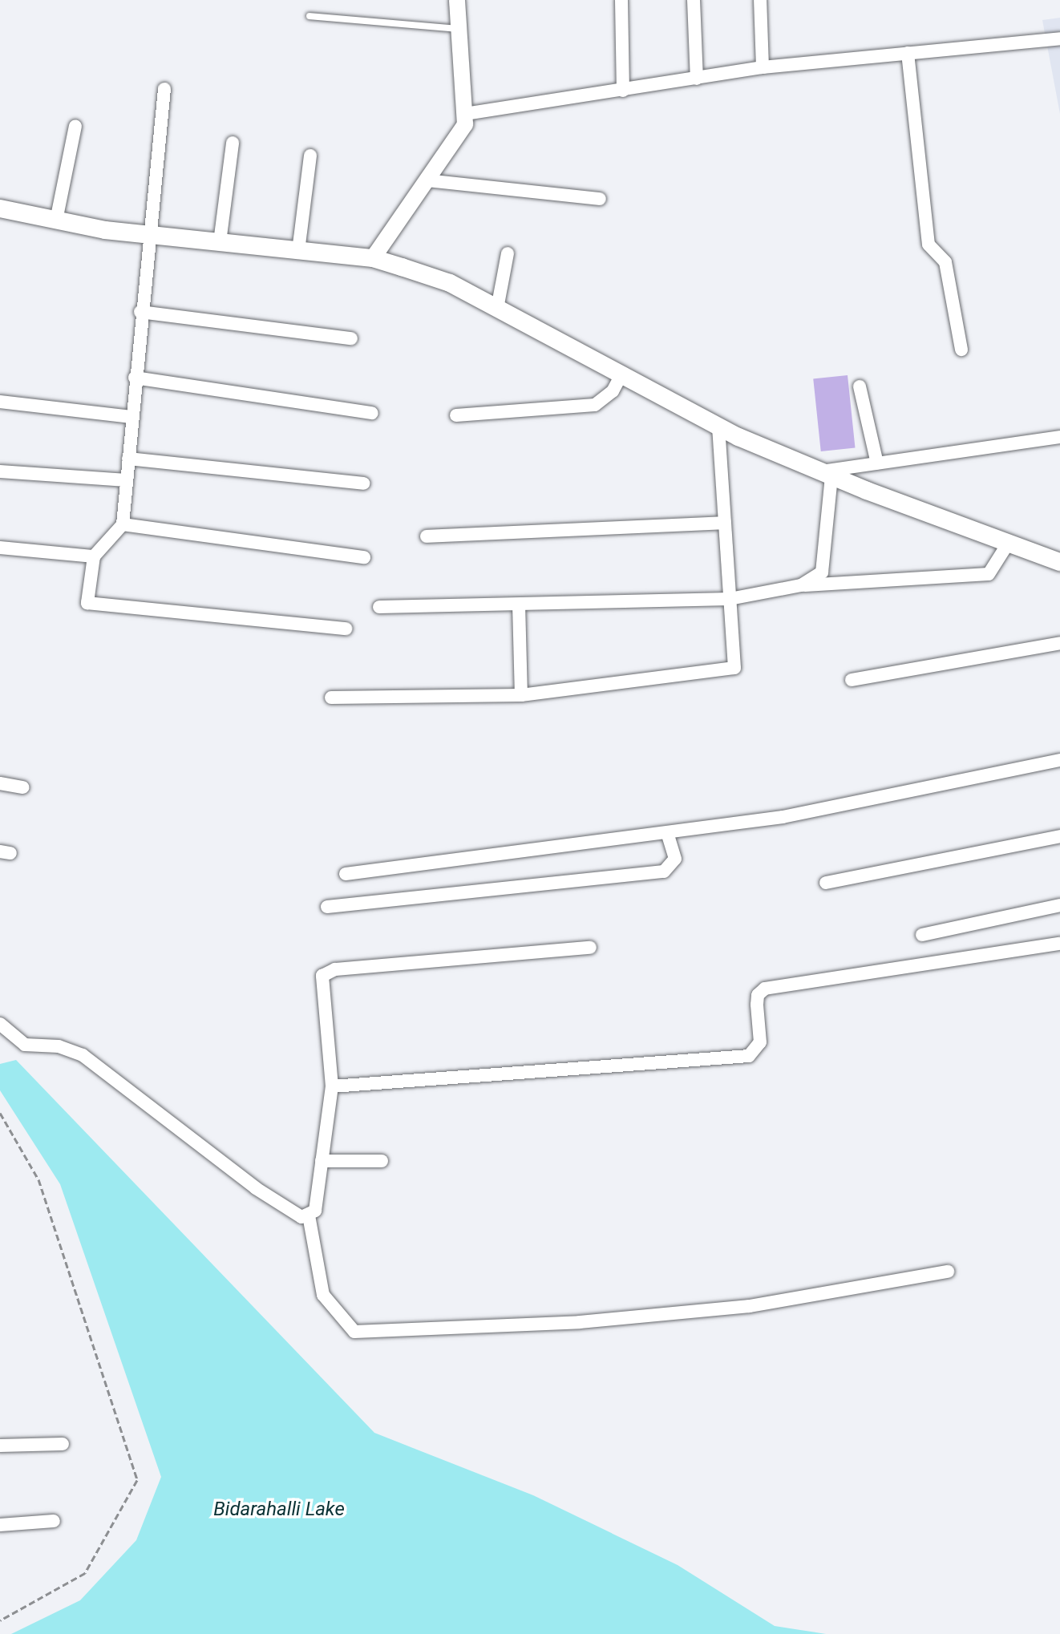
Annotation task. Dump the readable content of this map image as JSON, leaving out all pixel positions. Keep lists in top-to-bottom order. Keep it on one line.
{"water":["Bidarahalli Lake"]}
